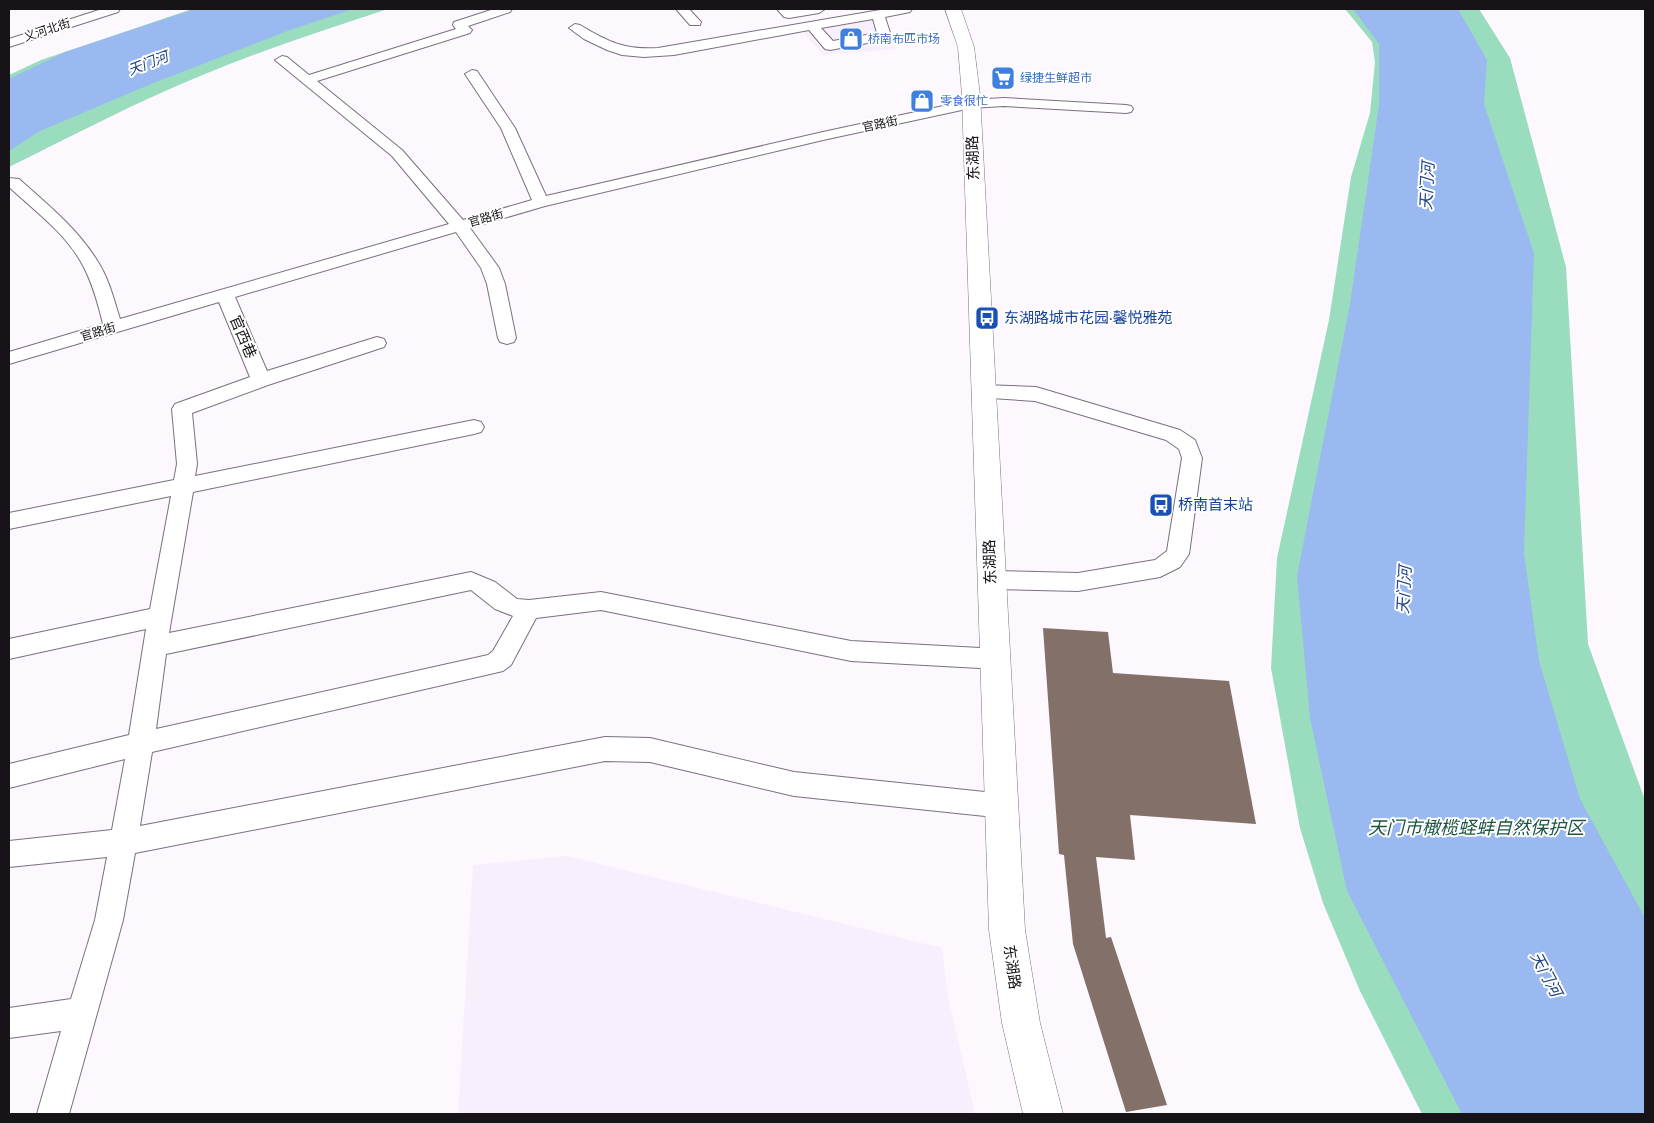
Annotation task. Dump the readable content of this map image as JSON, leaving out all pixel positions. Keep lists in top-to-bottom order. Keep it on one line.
{"streets":{"main road":["东湖路"],"street":["义河北街","官路街","官西巷"]},"crossings":[["官路街","东湖路"],["官路街","官西巷"]],"water":["天门河"],"parks":["天门市橄榄蛏蚌自然保护区"],"places":{"shop":["桥南布匹市场","零食很忙"],"supermarket":["绿捷生鲜超市"],"bus stop":["东湖路城市花园·馨悦雅苑","桥南首末站"]}}
